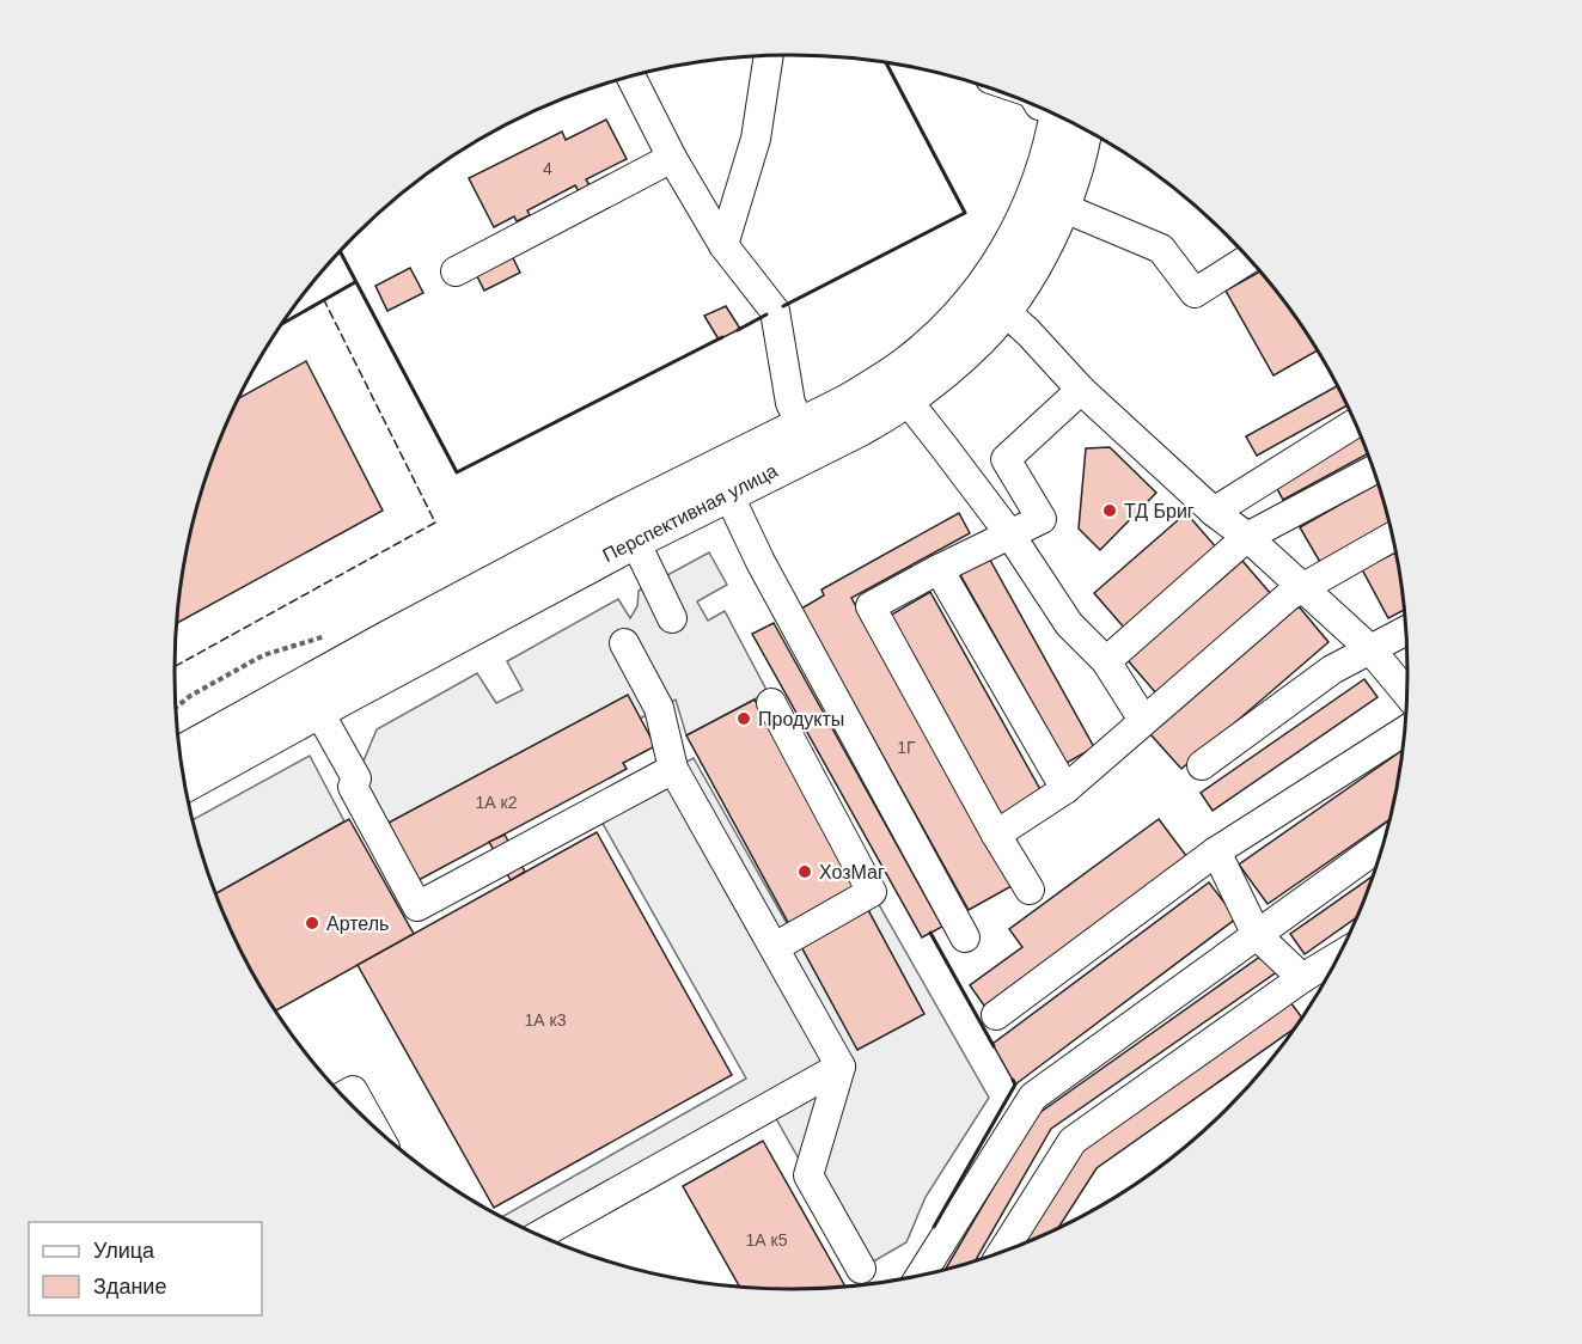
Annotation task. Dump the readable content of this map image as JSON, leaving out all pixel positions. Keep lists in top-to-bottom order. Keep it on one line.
{"streets":{"main road":["Перспективная улица"]},"places":["ТД Бриг","Продукты","ХозМаг","Артель"],"house_numbers":["4","1Г","1А к2","1А к3","1А к5"],"legend":["Улица","Здание"]}
